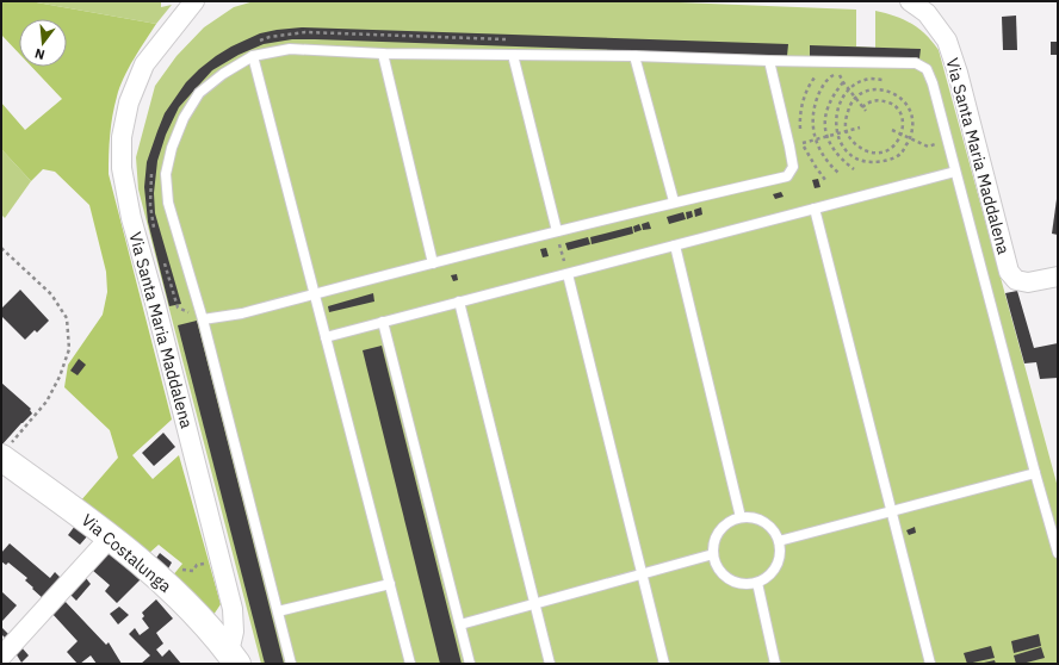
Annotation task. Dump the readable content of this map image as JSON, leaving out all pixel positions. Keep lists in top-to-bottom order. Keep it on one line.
{"streets":{"street":["Via Santa Maria Maddalena","Via Costalunga"]},"crossings":[["Via Santa Maria Maddalena","Via Costalunga"]],"north":"bottom"}
